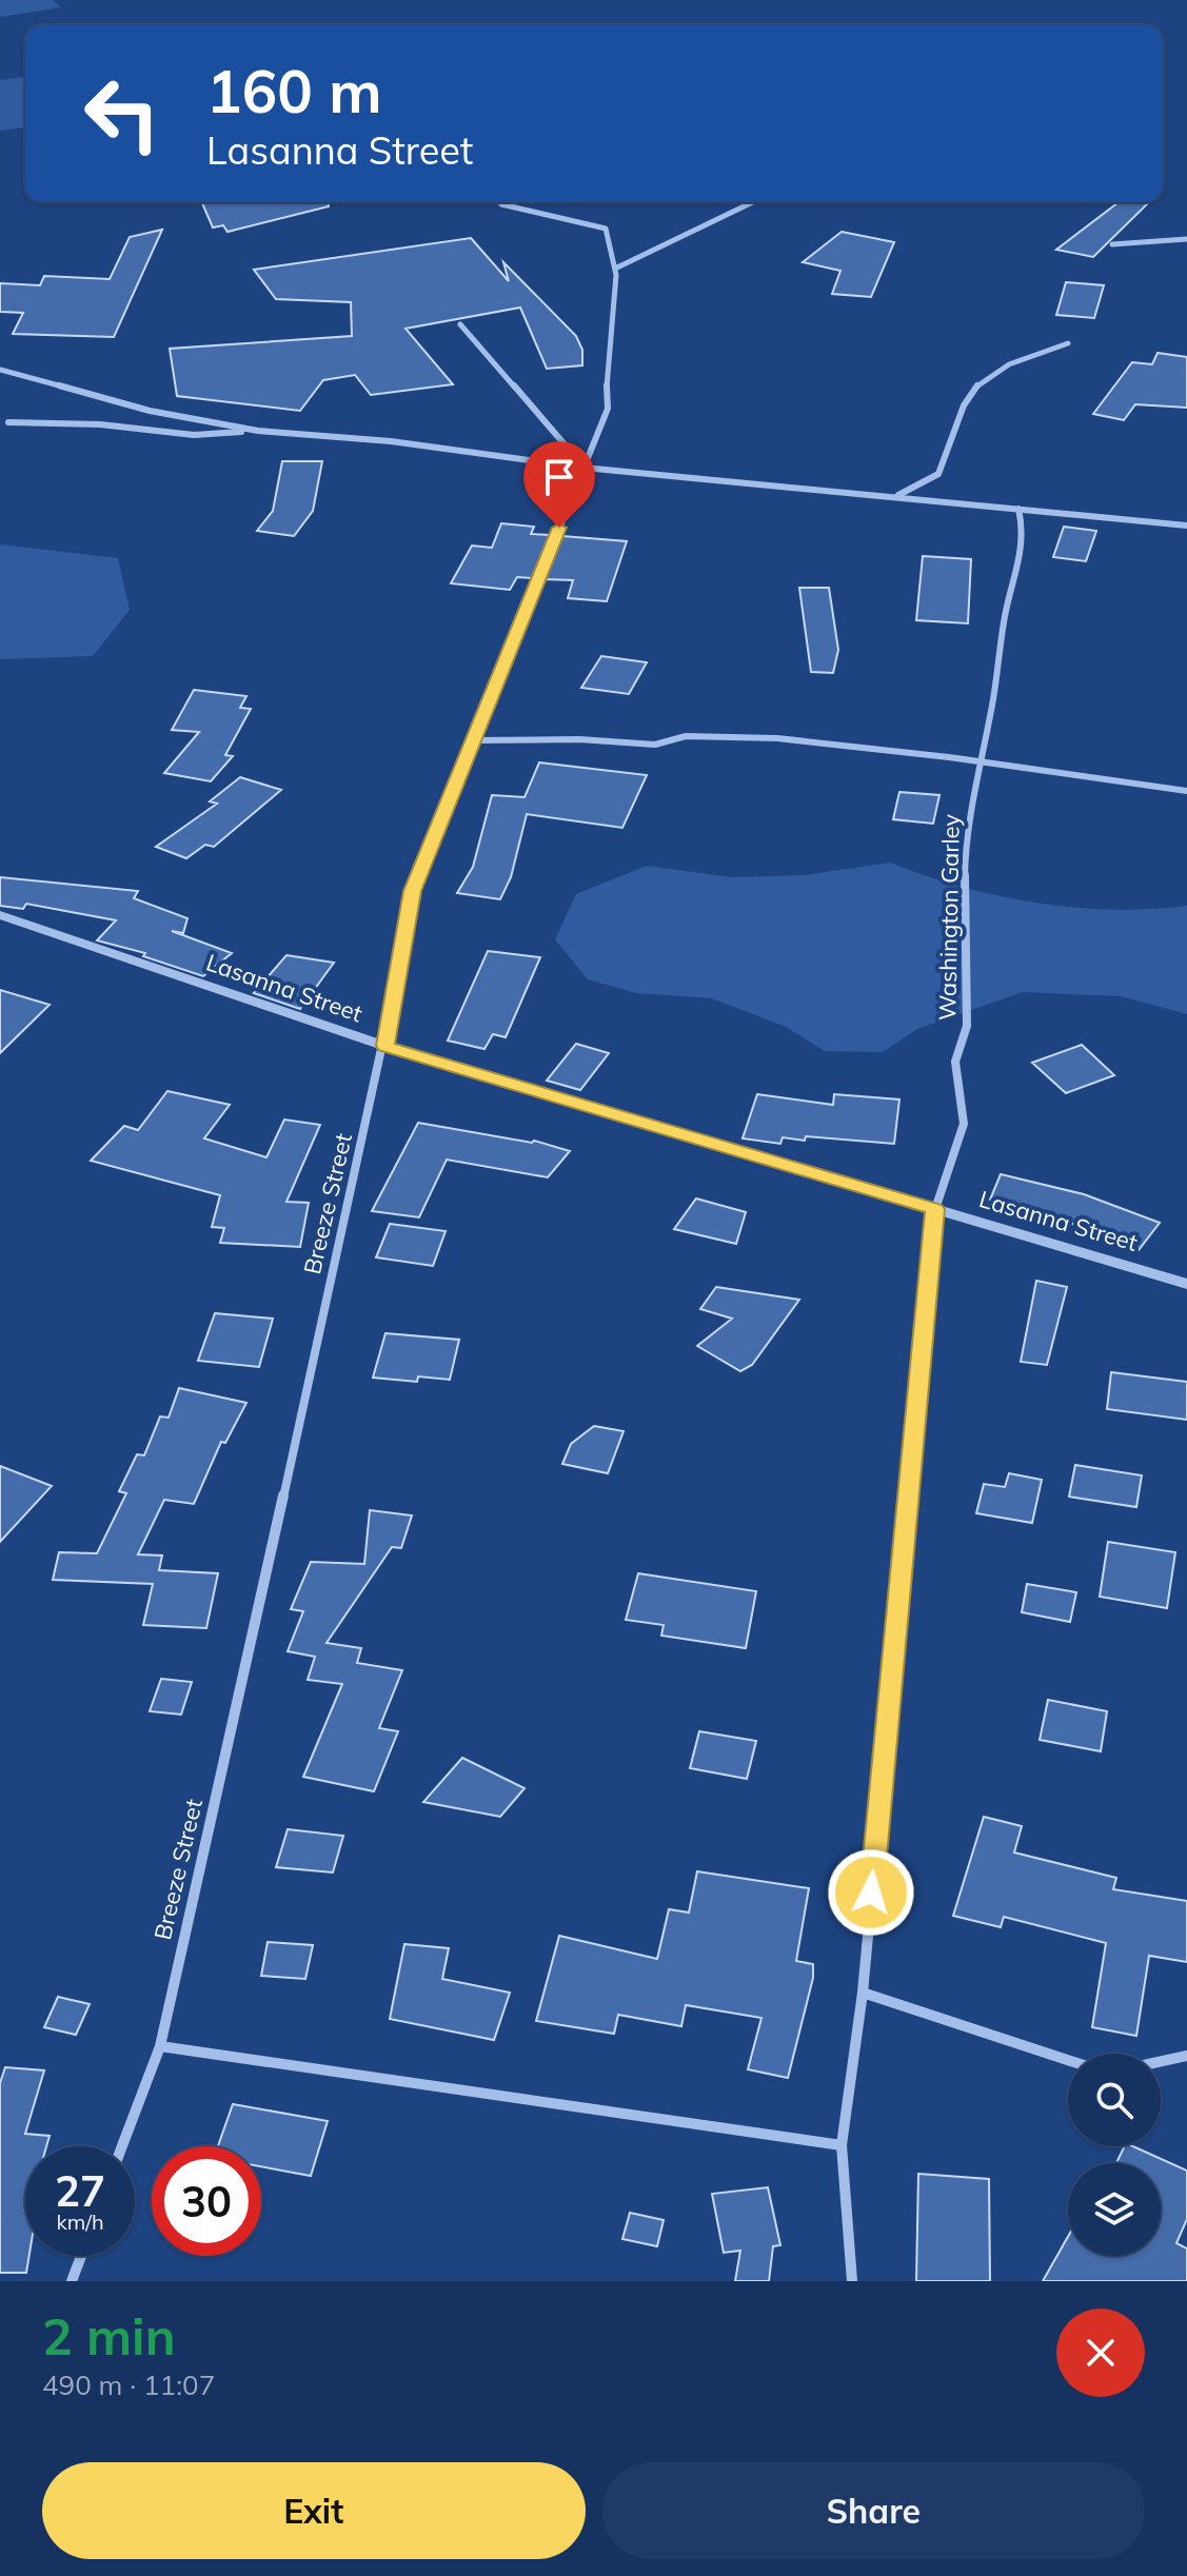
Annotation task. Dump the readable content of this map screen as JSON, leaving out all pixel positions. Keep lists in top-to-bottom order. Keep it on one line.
{"streets":{"street":["Washington Garley","Lasanna Street","Breeze Street"]},"crossings":[["Washington Garley","Lasanna Street"],["Lasanna Street","Breeze Street"]],"page":{"turn":["160 m","Lasanna Street"],"speed":"27 km/h","limit":"30","heading":["2 min","490 m · 11:07"],"buttons":["Exit","Share"]}}
